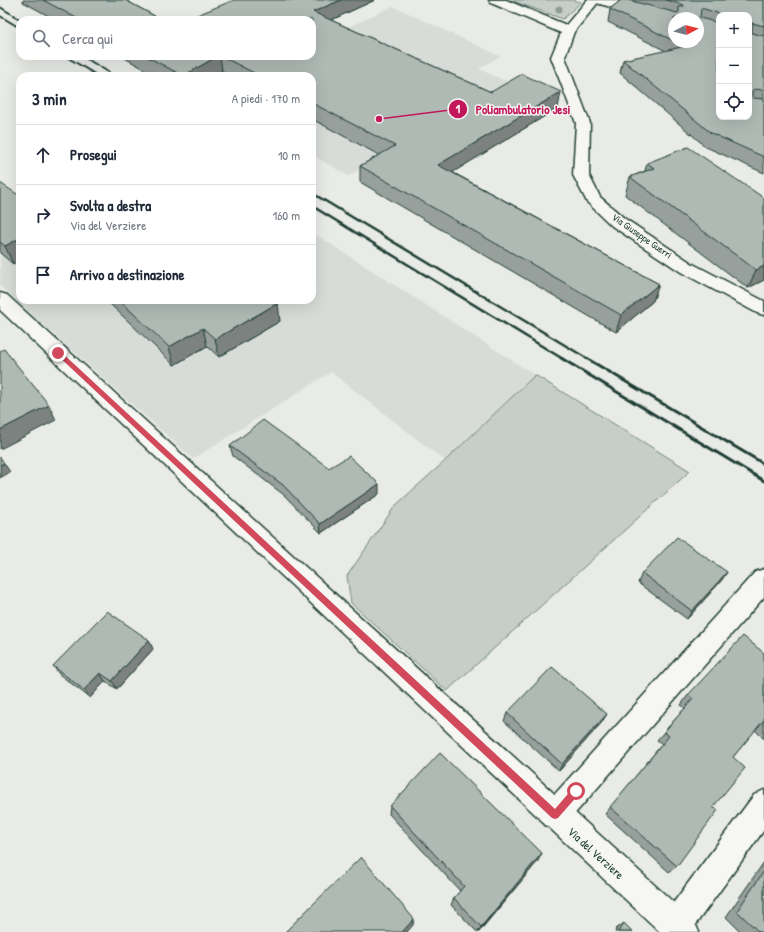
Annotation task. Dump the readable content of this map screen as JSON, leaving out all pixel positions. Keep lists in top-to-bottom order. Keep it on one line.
{"streets":{"street":["Via Giuseppe Guerri","Via del Verziere"]},"places":["Poliambulatorio Jesi"],"north":"right","page":{"map_buttons":["+","−"],"search":"Cerca qui","heading":["3 min","A piedi · 170 m"],"list":[["Prosegui","10 m"],["Svolta a destra","Via del Verziere","160 m"],"Arrivo a destinazione"]}}
